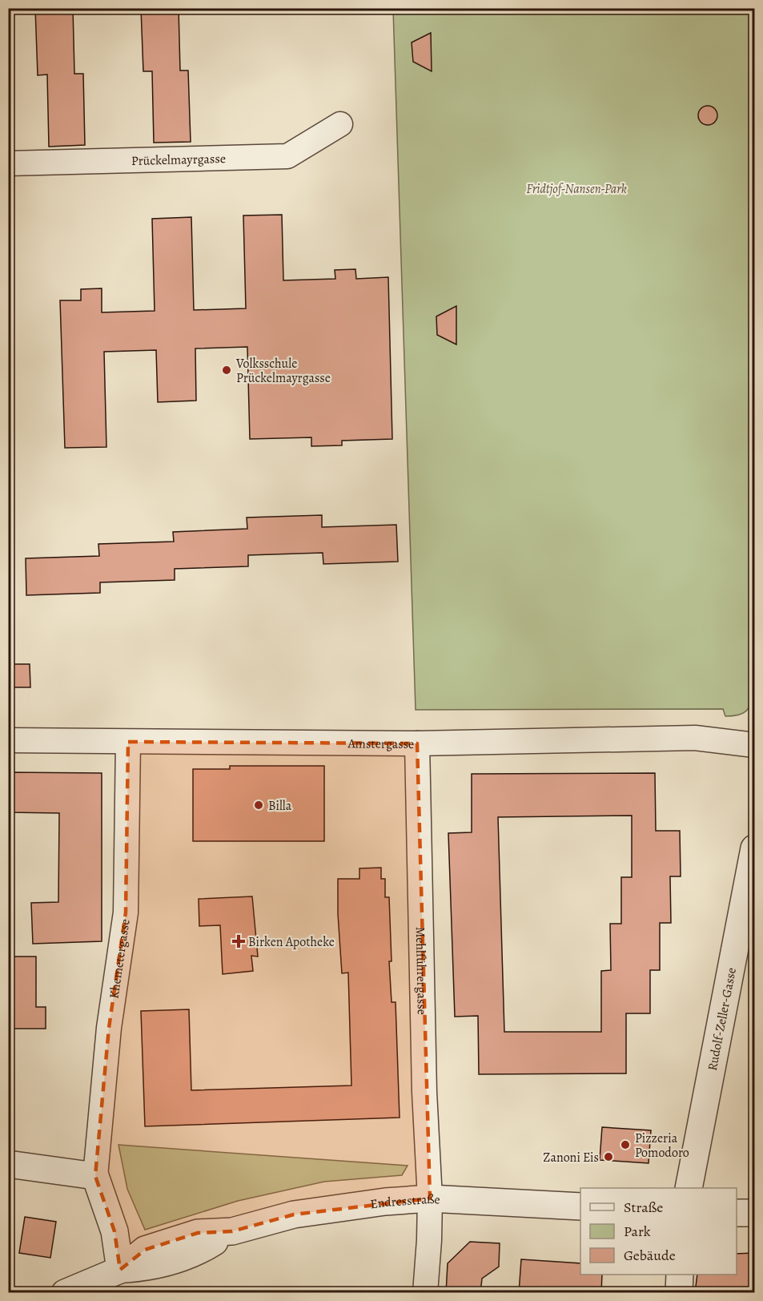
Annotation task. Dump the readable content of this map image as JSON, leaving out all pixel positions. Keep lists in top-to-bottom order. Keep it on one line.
{"streets":{"street":["Prückelmayrgasse","Amstergasse","Khemetergasse","Mehlführergasse","Rudolf-Zeller-Gasse","Endresstraße"]},"crossings":[["Amstergasse","Khemetergasse"],["Amstergasse","Mehlführergasse"],["Mehlführergasse","Endresstraße"]],"parks":["Fridtjof-Nansen-Park"],"places":{"other":["Volksschule Prückelmayrgasse","Billa","Pizzeria Pomodoro","Zanoni Eis"],"health":["Birken Apotheke"]},"legend":["Straße","Park","Gebäude"]}
